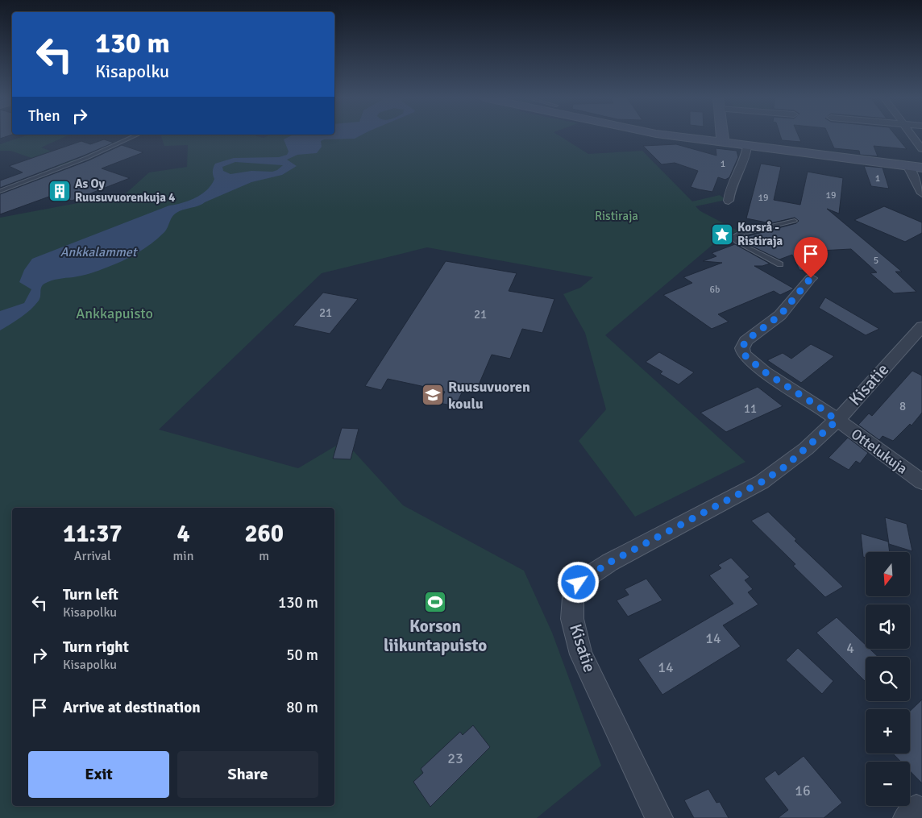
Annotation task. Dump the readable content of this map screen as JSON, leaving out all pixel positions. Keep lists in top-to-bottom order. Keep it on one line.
{"streets":{"street":["Kisatie","Ottelukuja"]},"crossings":[["Kisatie","Ottelukuja"]],"water":["Ankkalammet"],"parks":["Ristiraja","Ankkapuisto"],"places":{"building":["As Oy Ruusuvuorenkuja 4"],"place":["Korsrå - Ristiraja"],"school or university":["Ruusuvuoren koulu"],"sports":["Korson liikuntapuisto"]},"house_numbers":["1","1","19","19","5","6b","21","21","8","11","14","4","14","23","16"],"north":"bottom","page":{"turn":["130 m","Kisapolku"],"then":"Then","eta":["11:37","Arrival","4","min","260","m"],"map_buttons":["+","−"],"list":[{"name":"Turn left","note":"Kisapolku","value":"130 m"},{"name":"Turn right","note":"Kisapolku","value":"50 m"},{"name":"Arrive at destination","value":"80 m"}],"buttons":["Exit","Share"]}}
